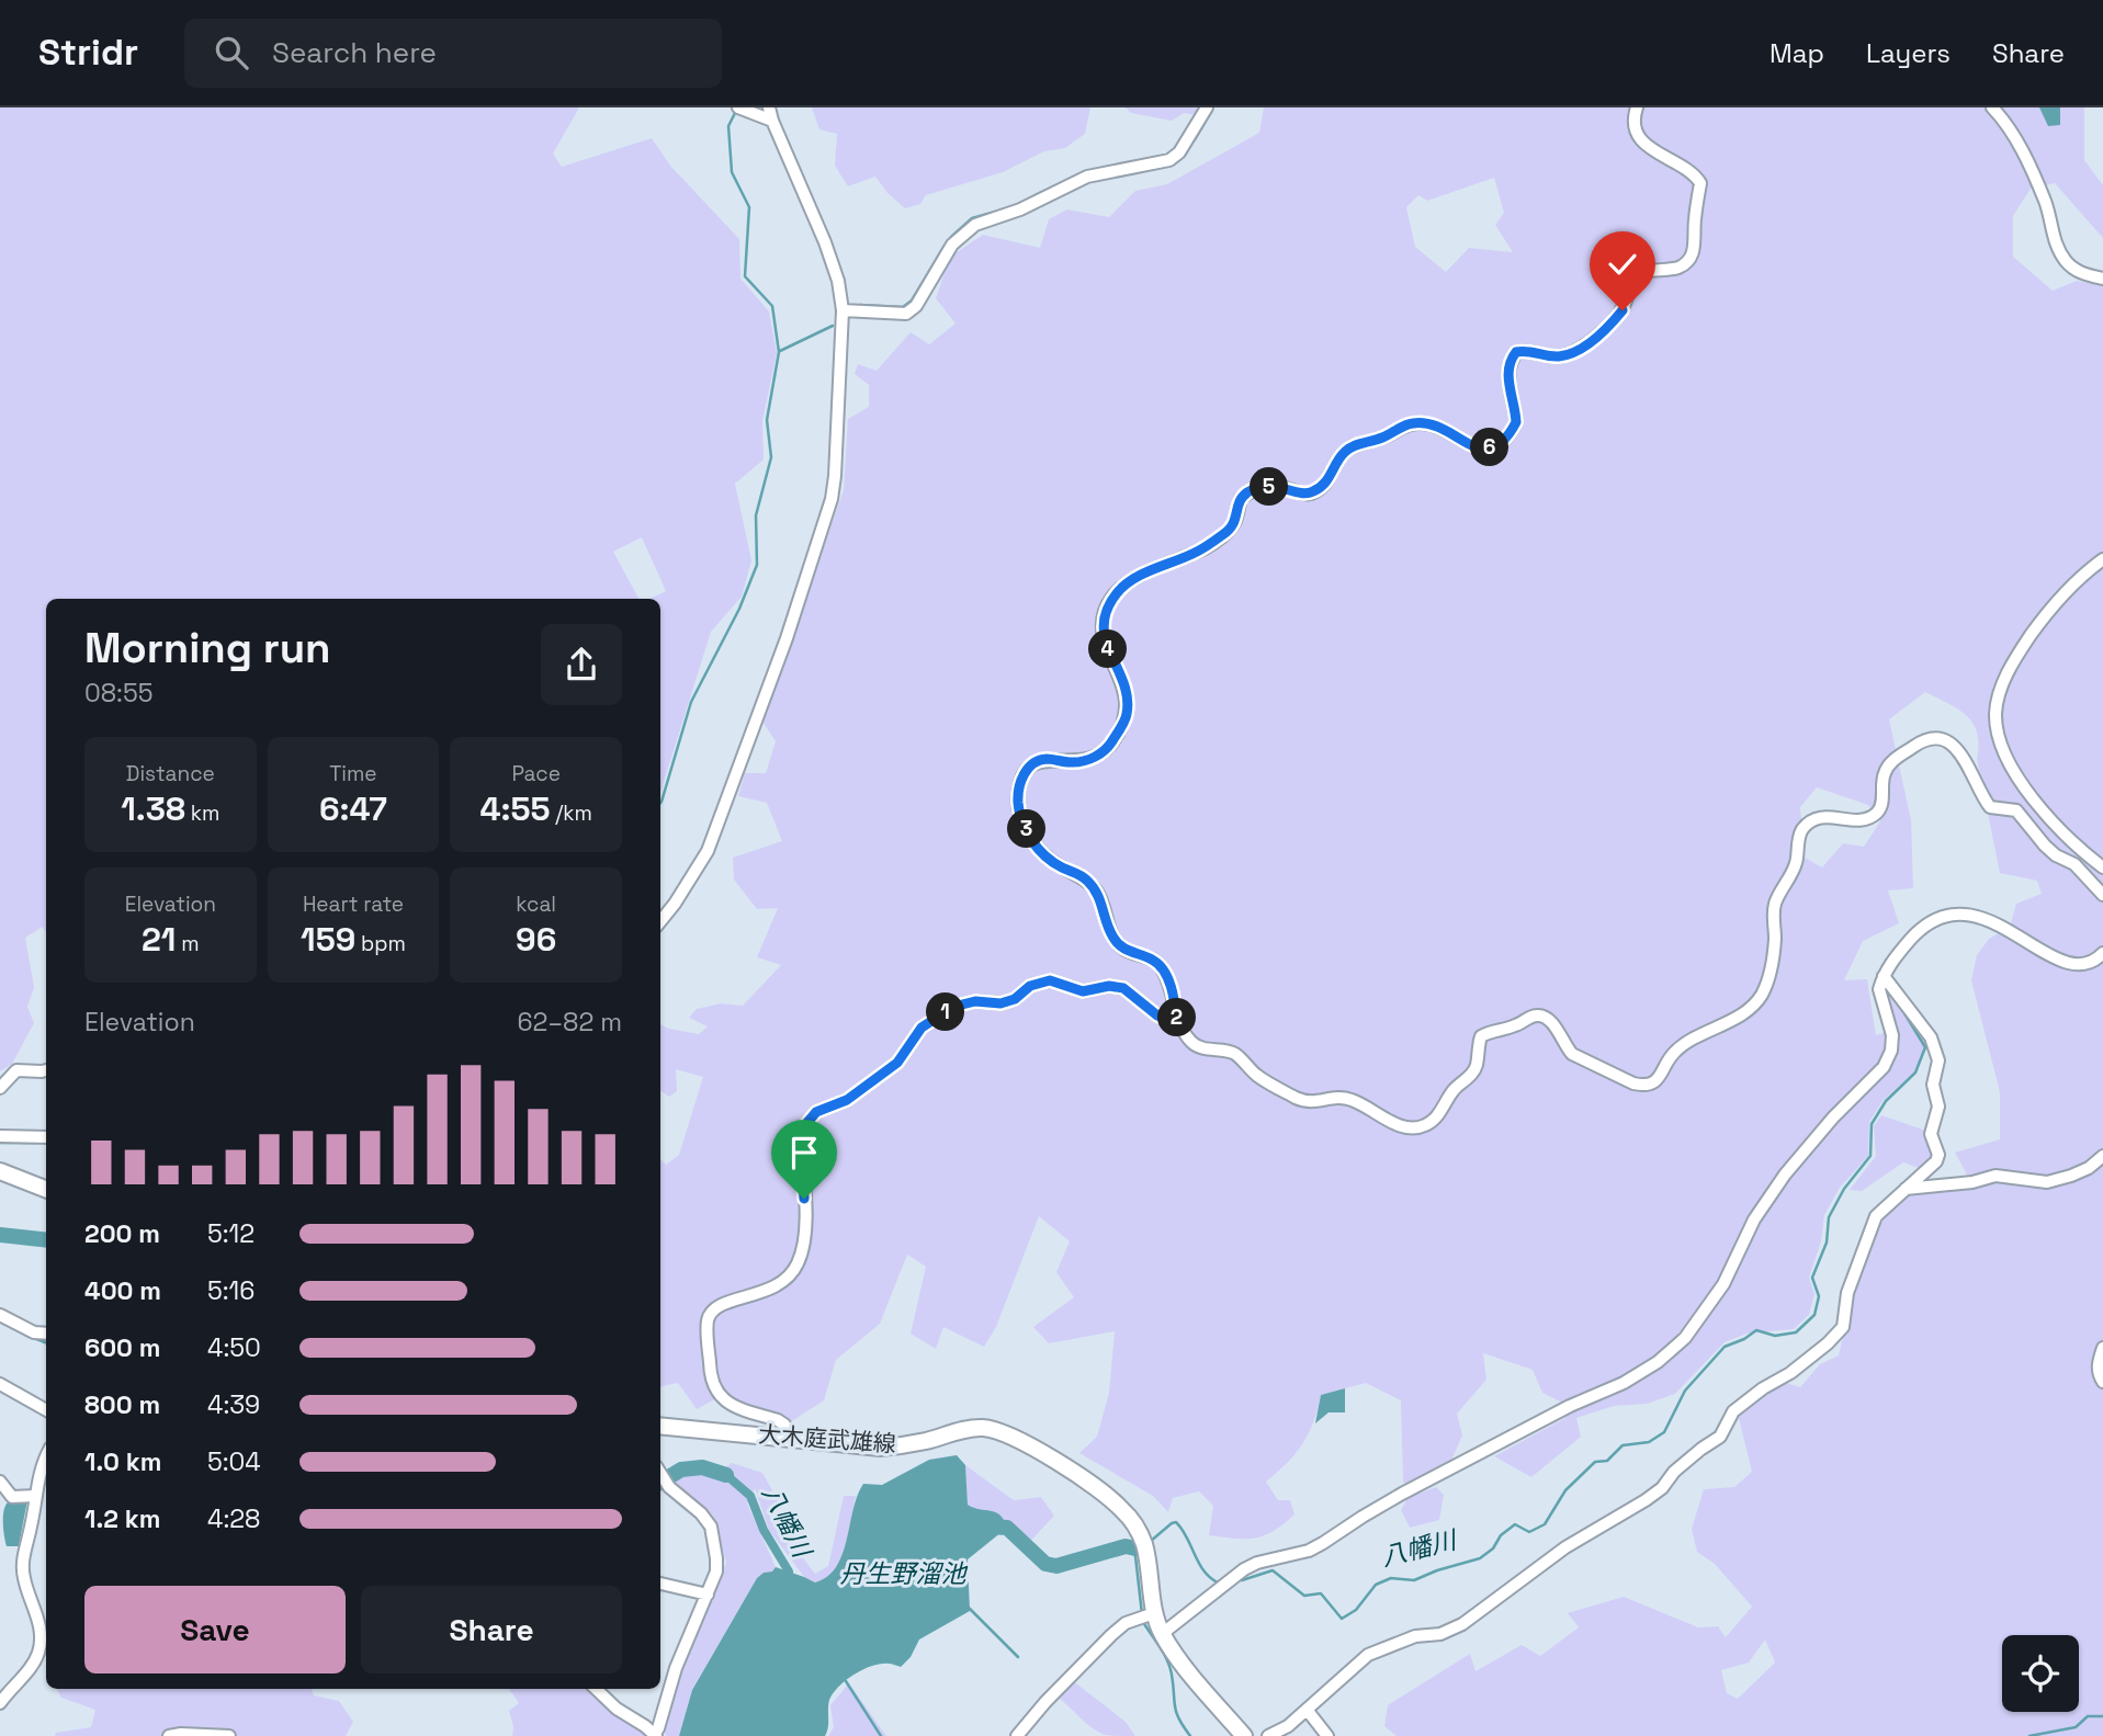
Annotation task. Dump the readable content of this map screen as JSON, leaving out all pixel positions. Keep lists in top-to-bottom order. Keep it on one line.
{"streets":{"main road":["大木庭武雄線"]},"water":["八幡川","丹生野溜池"],"page":{"header":"Stridr","search":"Search here","nav":["Map","Layers","Share"],"pins":["6","5","4","3","1","2"],"heading":["Morning run","08:55"],"stats":[["Distance","1.38 km"],["Time","6:47"],["Pace","4:55 /km"],["Elevation","21 m"],["Heart rate","159 bpm"],["kcal","96"]],"chart":["Elevation","62–82 m"],"list":[{"name":"200 m","note":"5:12"},{"name":"400 m","note":"5:16"},{"name":"600 m","note":"4:50"},{"name":"800 m","note":"4:39"},{"name":"1.0 km","note":"5:04"},{"name":"1.2 km","note":"4:28"}],"buttons":["Save","Share"]}}
